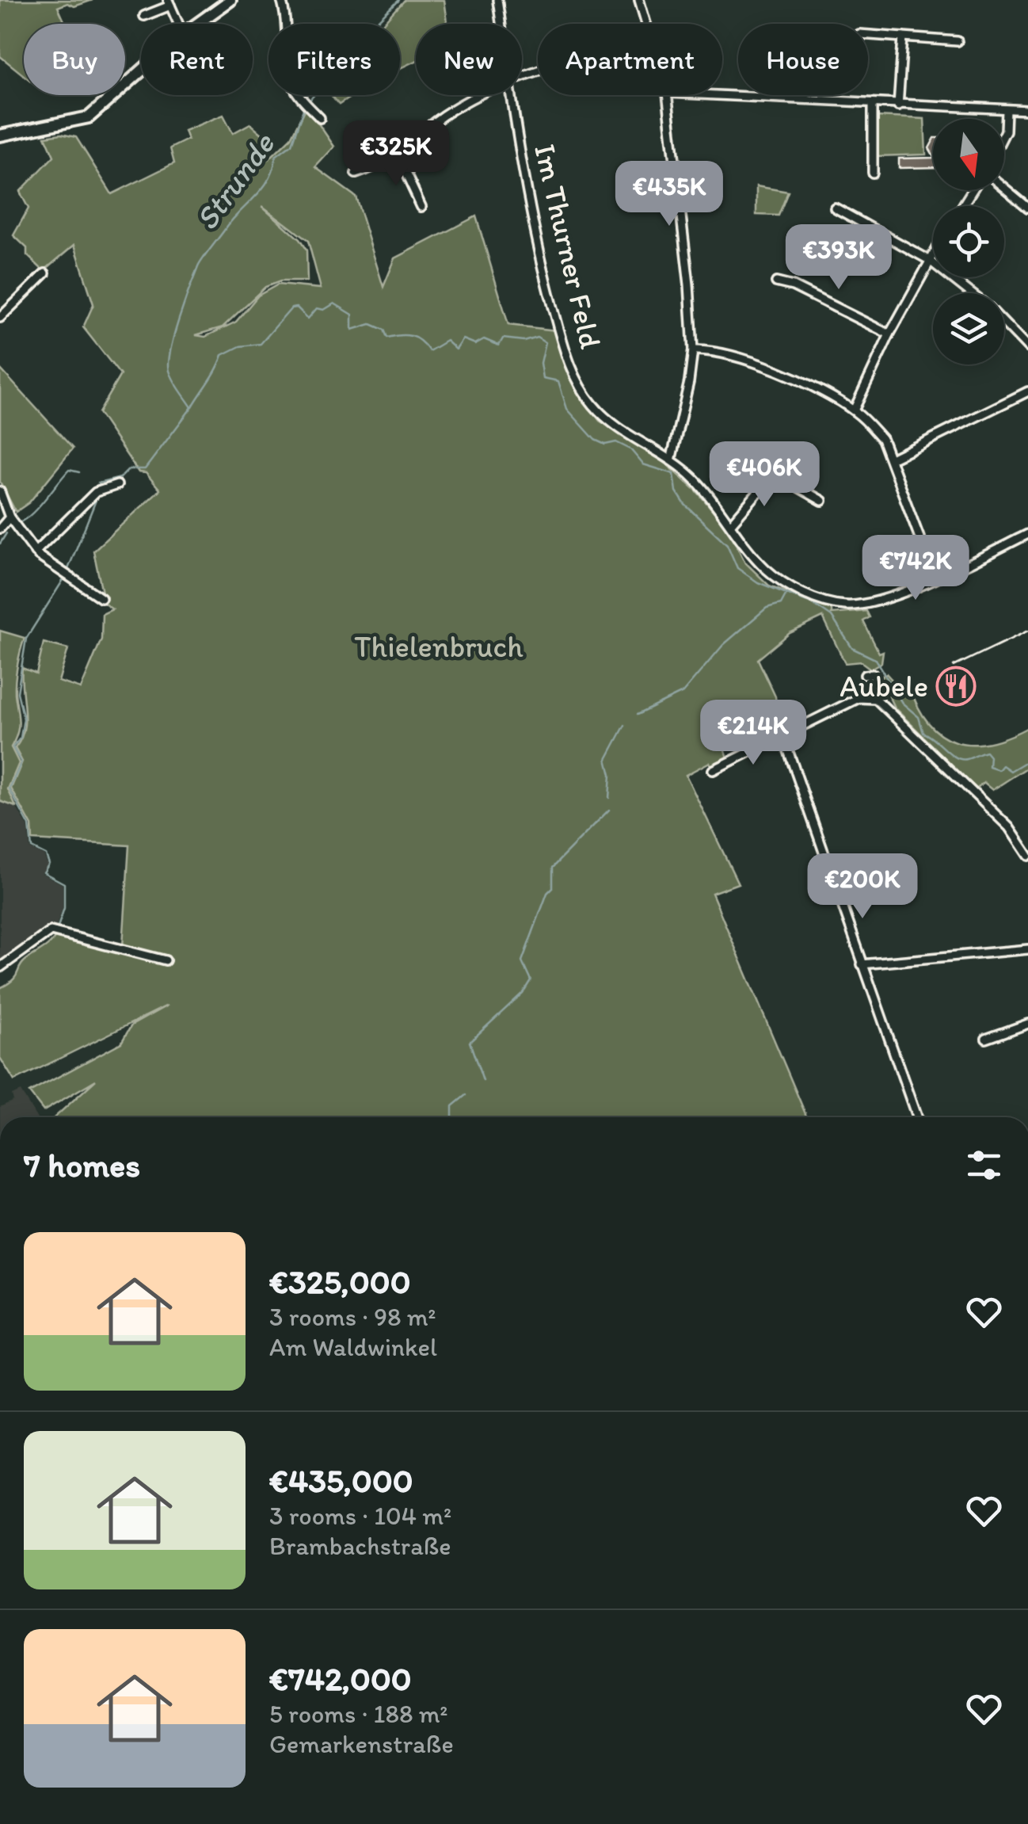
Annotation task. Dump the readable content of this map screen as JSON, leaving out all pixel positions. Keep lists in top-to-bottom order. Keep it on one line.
{"streets":{"street":["Im Thurner Feld"]},"water":["Strunde"],"parks":["Thielenbruch"],"places":{"restaurant":["Aubele"]},"north":"bottom","page":{"chip":["Buy","Rent","Filters","New","Apartment","House"],"price":["€325K","€435K","€393K","€406K","€742K","€214K","€200K"],"heading":"7 homes","list":[{"name":"€325,000","note":"3 rooms · 98 m² · Am Waldwinkel"},{"name":"€435,000","note":"3 rooms · 104 m² · Brambachstraße"},{"name":"€742,000","note":"5 rooms · 188 m² · Gemarkenstraße"}]}}
